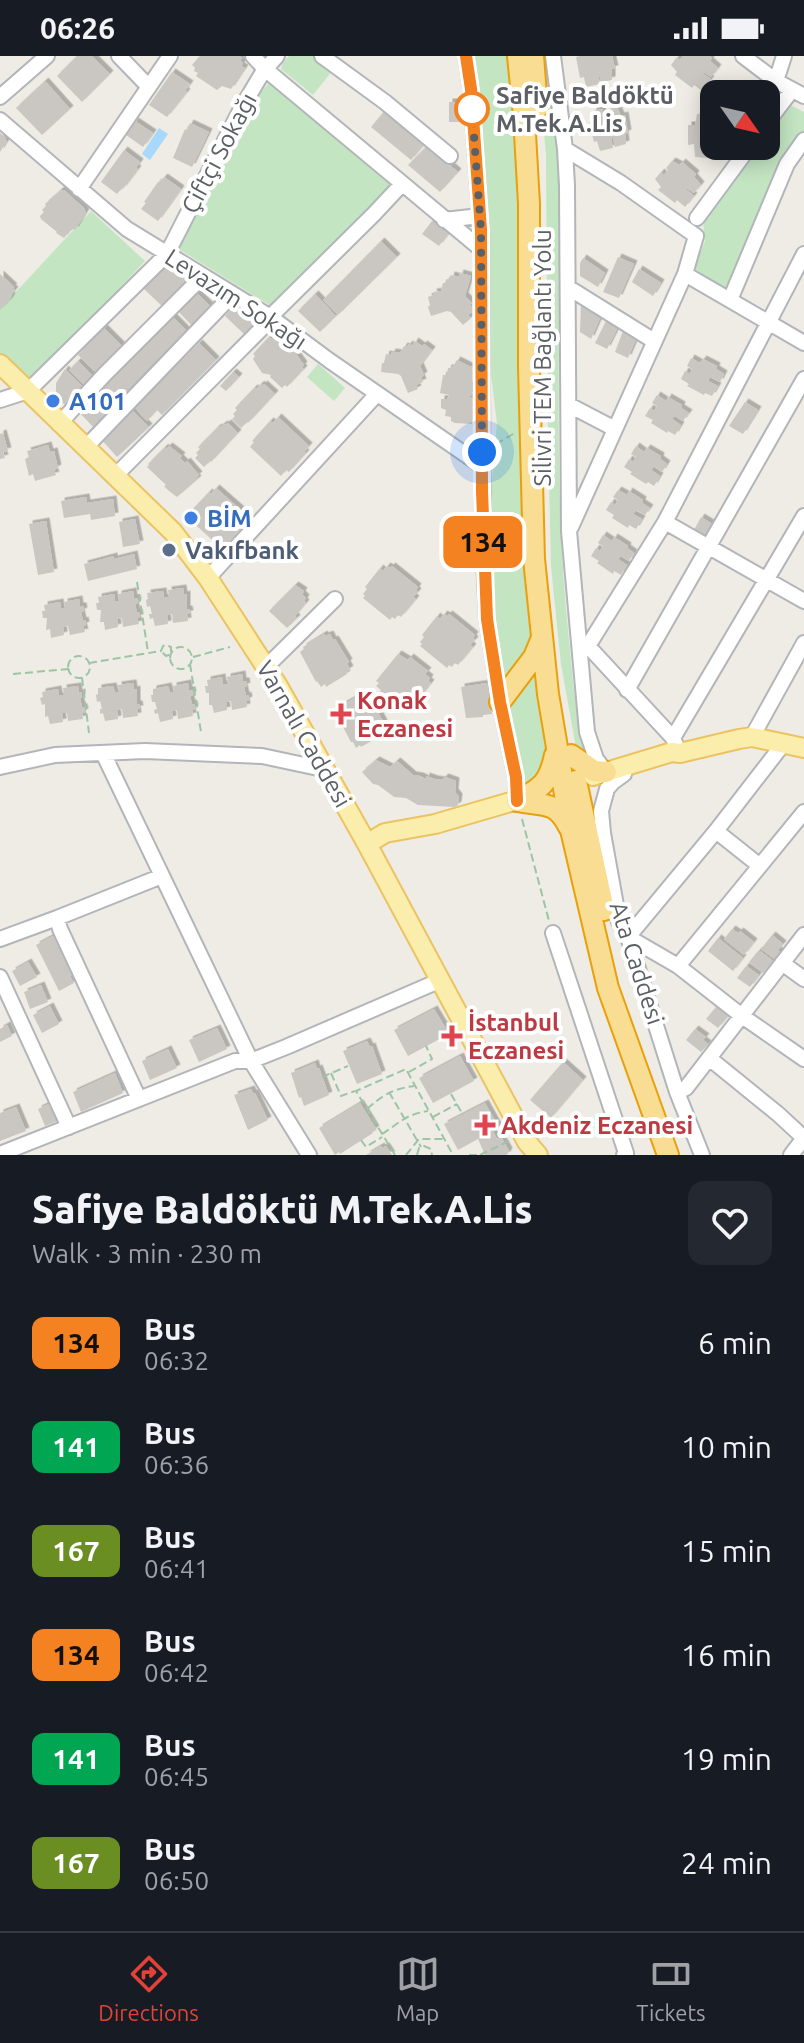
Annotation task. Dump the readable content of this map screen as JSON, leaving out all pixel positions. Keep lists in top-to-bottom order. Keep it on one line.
{"streets":{"highway":["Silivri TEM Bağlantı Yolu"],"main road":["Varnalı Caddesi"],"street":["Çiftçi Sokağı","Levazım Sokağı","Ata Caddesi"]},"crossings":[["Çiftçi Sokağı","Levazım Sokağı"],["Çiftçi Sokağı","Varnalı Caddesi"]],"places":{"other":["Safiye Baldöktü M.Tek.A.Lis","A101","BİM","Vakıfbank"],"health":["Konak Eczanesi","İstanbul Eczanesi","Akdeniz Eczanesi"]},"lines":["bus line 134"],"north":"bottom right","page":{"status":"06:26","on_map":"134","heading":["Safiye Baldöktü M.Tek.A.Lis","Walk · 3 min · 230 m"],"list":[{"mark":"134","name":"Bus","note":"06:32","value":"6 min"},{"mark":"141","name":"Bus","note":"06:36","value":"10 min"},{"mark":"167","name":"Bus","note":"06:41","value":"15 min"},{"mark":"134","name":"Bus","note":"06:42","value":"16 min"},{"mark":"141","name":"Bus","note":"06:45","value":"19 min"},{"mark":"167","name":"Bus","note":"06:50","value":"24 min"}],"tabs":["Directions","Map","Tickets"]}}
